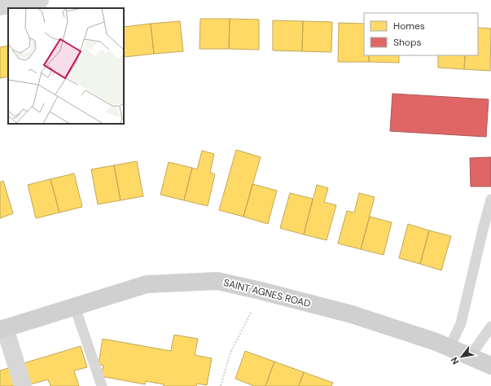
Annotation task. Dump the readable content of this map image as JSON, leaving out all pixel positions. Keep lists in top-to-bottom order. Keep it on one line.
{"streets":{"street":["SAINT AGNES ROAD"]},"legend":["Homes","Shops"],"north":"bottom left"}
